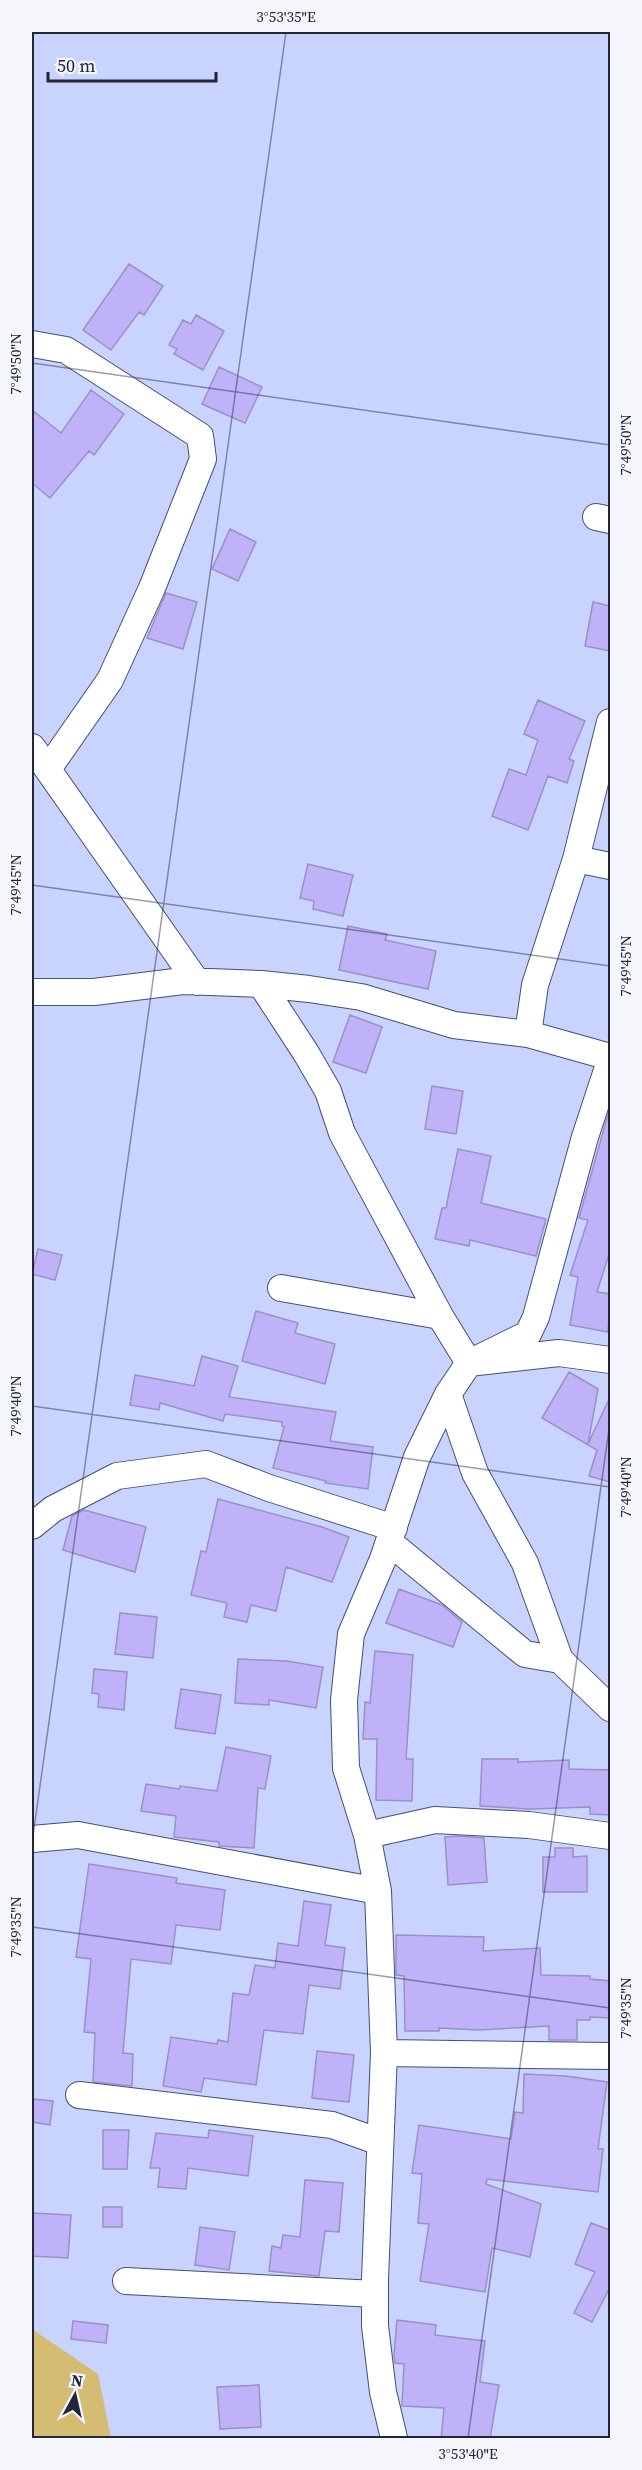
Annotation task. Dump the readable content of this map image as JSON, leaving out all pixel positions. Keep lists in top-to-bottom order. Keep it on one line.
{"scale_bar":"50 m","north":"top","coordinates":["3°53'35\"E","7°49'50\"N","7°49'45\"N","7°49'40\"N","7°49'35\"N","3°53'40\"E"]}
